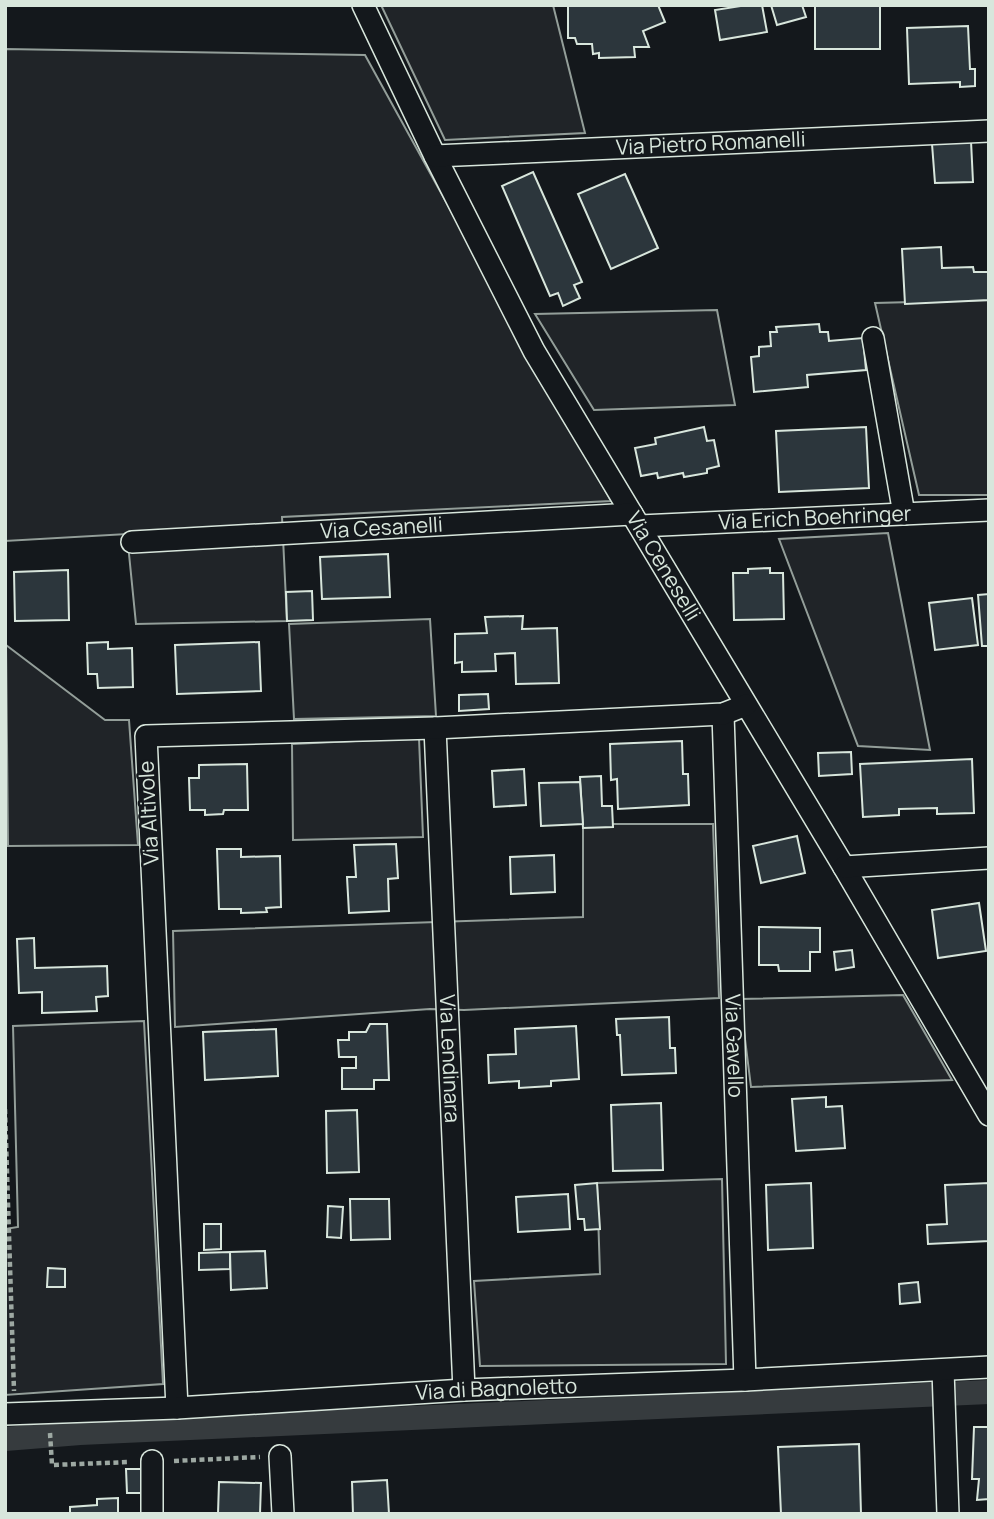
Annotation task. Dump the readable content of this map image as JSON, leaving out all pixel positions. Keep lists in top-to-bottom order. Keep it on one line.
{"streets":{"street":["Via Pietro Romanelli","Via Erich Boehringer","Via Cesanelli","Via Ceneselli","Via Altivole","Via Gavello","Via Lendinara","Via di Bagnoletto"]},"crossings":[["Via Pietro Romanelli","Via Ceneselli"],["Via Erich Boehringer","Via Cesanelli"],["Via Erich Boehringer","Via Ceneselli"],["Via Cesanelli","Via Ceneselli"],["Via Ceneselli","Via Altivole"],["Via Altivole","Via Gavello"],["Via Altivole","Via Lendinara"],["Via Altivole","Via di Bagnoletto"],["Via Gavello","Via di Bagnoletto"],["Via Lendinara","Via di Bagnoletto"]]}
